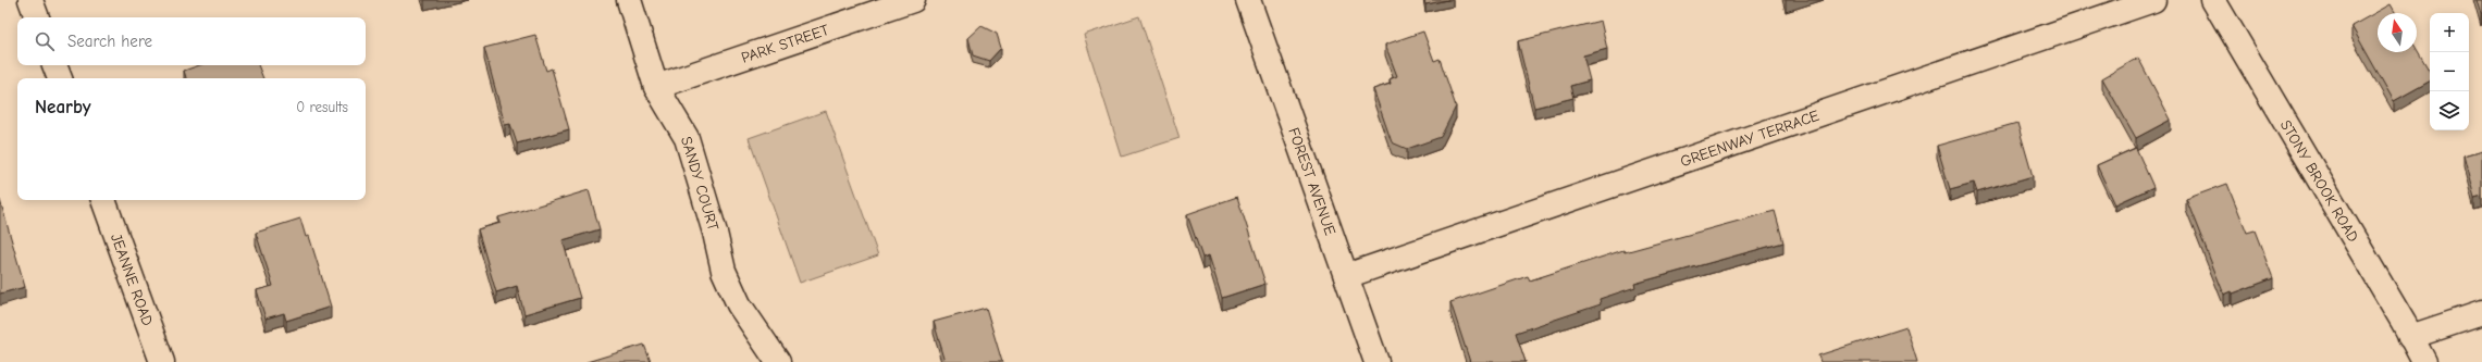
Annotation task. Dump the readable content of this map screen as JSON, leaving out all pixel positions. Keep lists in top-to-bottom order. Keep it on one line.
{"streets":{"street":["PARK STREET","GREENWAY TERRACE","FOREST AVENUE","STONY BROOK ROAD","SANDY COURT","JEANNE ROAD"]},"crossings":[["PARK STREET","SANDY COURT"],["GREENWAY TERRACE","FOREST AVENUE"]],"north":"top","page":{"map_buttons":["+","−"],"search":"Search here","heading":["Nearby","0 results"]}}
